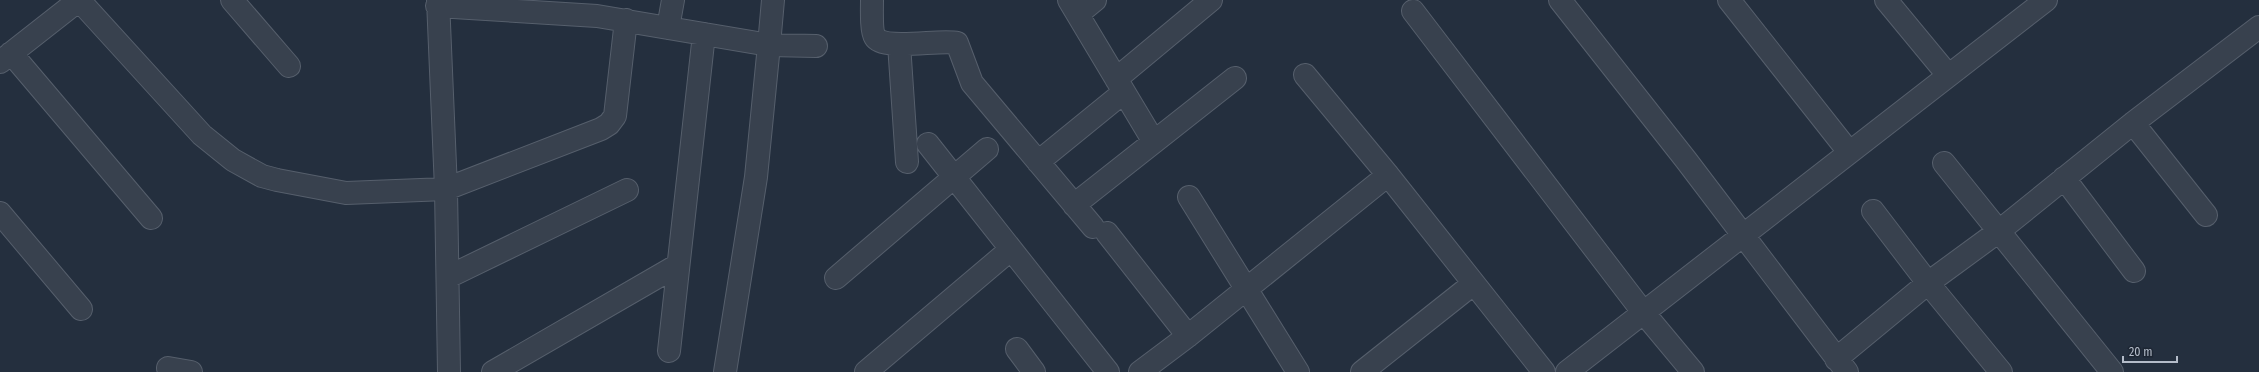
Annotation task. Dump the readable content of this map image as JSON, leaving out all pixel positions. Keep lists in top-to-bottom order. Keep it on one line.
{"scale_bar":"20 m"}
